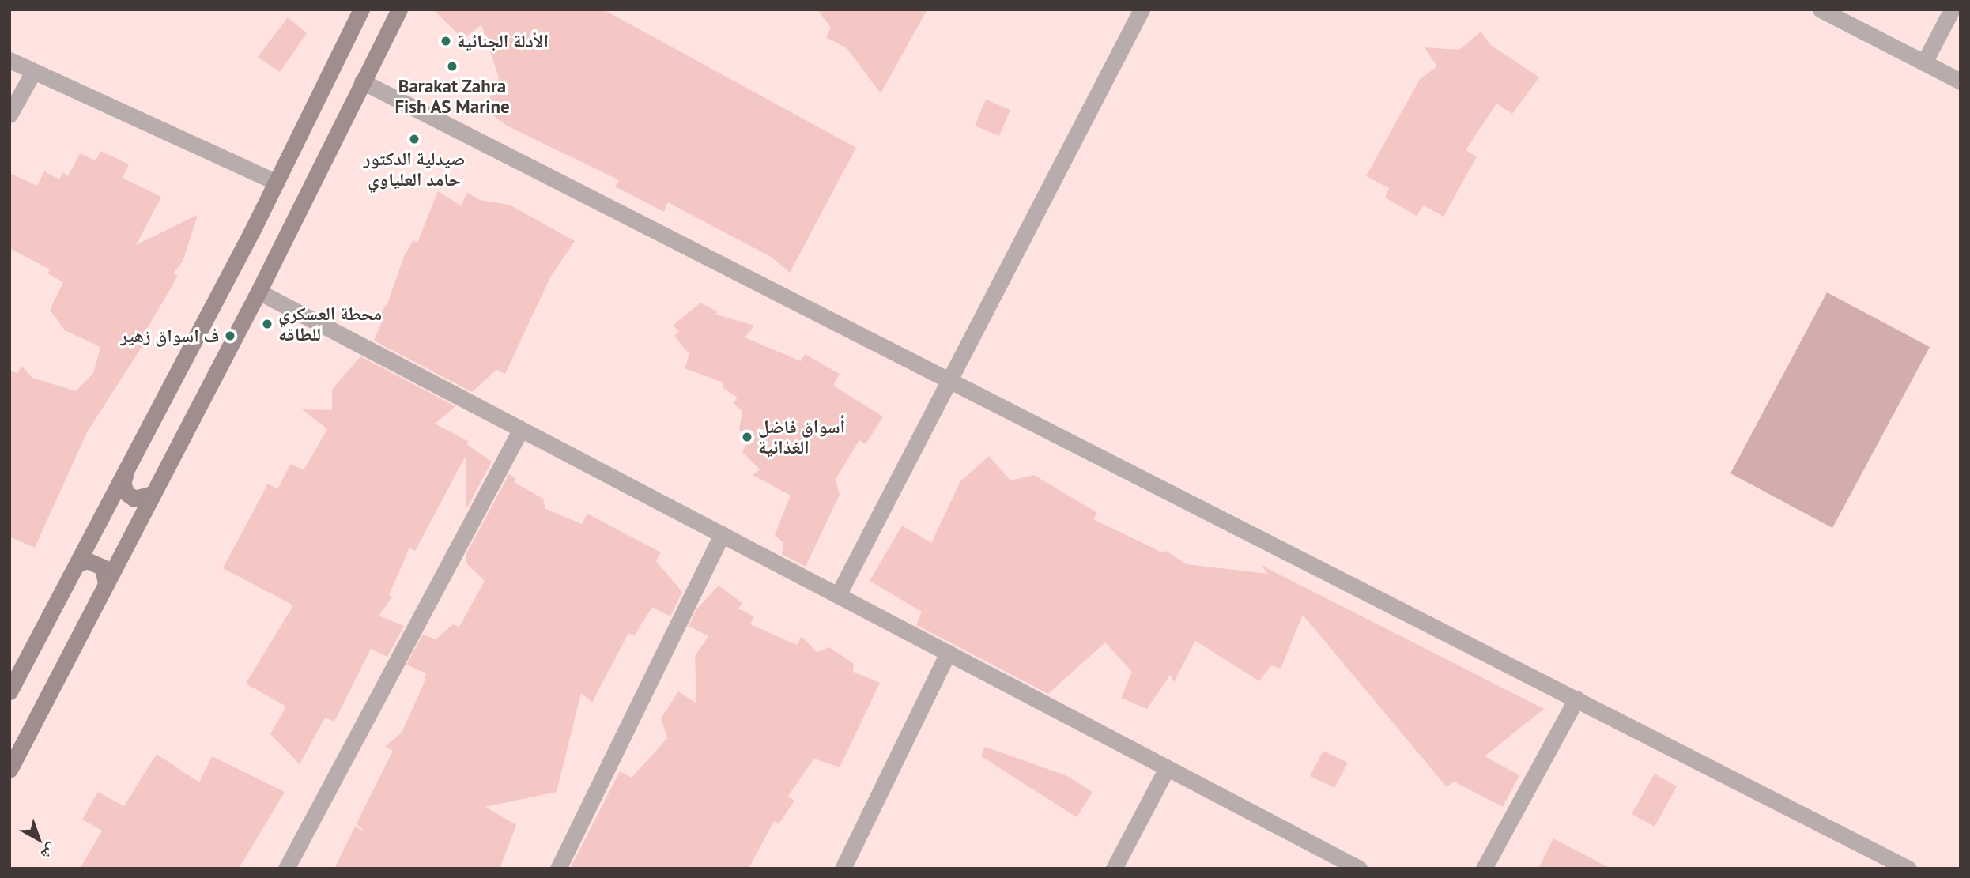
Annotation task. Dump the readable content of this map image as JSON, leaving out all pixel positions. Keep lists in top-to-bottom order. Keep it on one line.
{"places":["الأدلة الجنائية","Barakat Zahra Fish AS Marine","صيدلية الدكتور حامد العلياوي","محطة العسكري للطاقه","ف اسواق زهير","أسواق فاضل الغذائية"],"north":"bottom right"}
